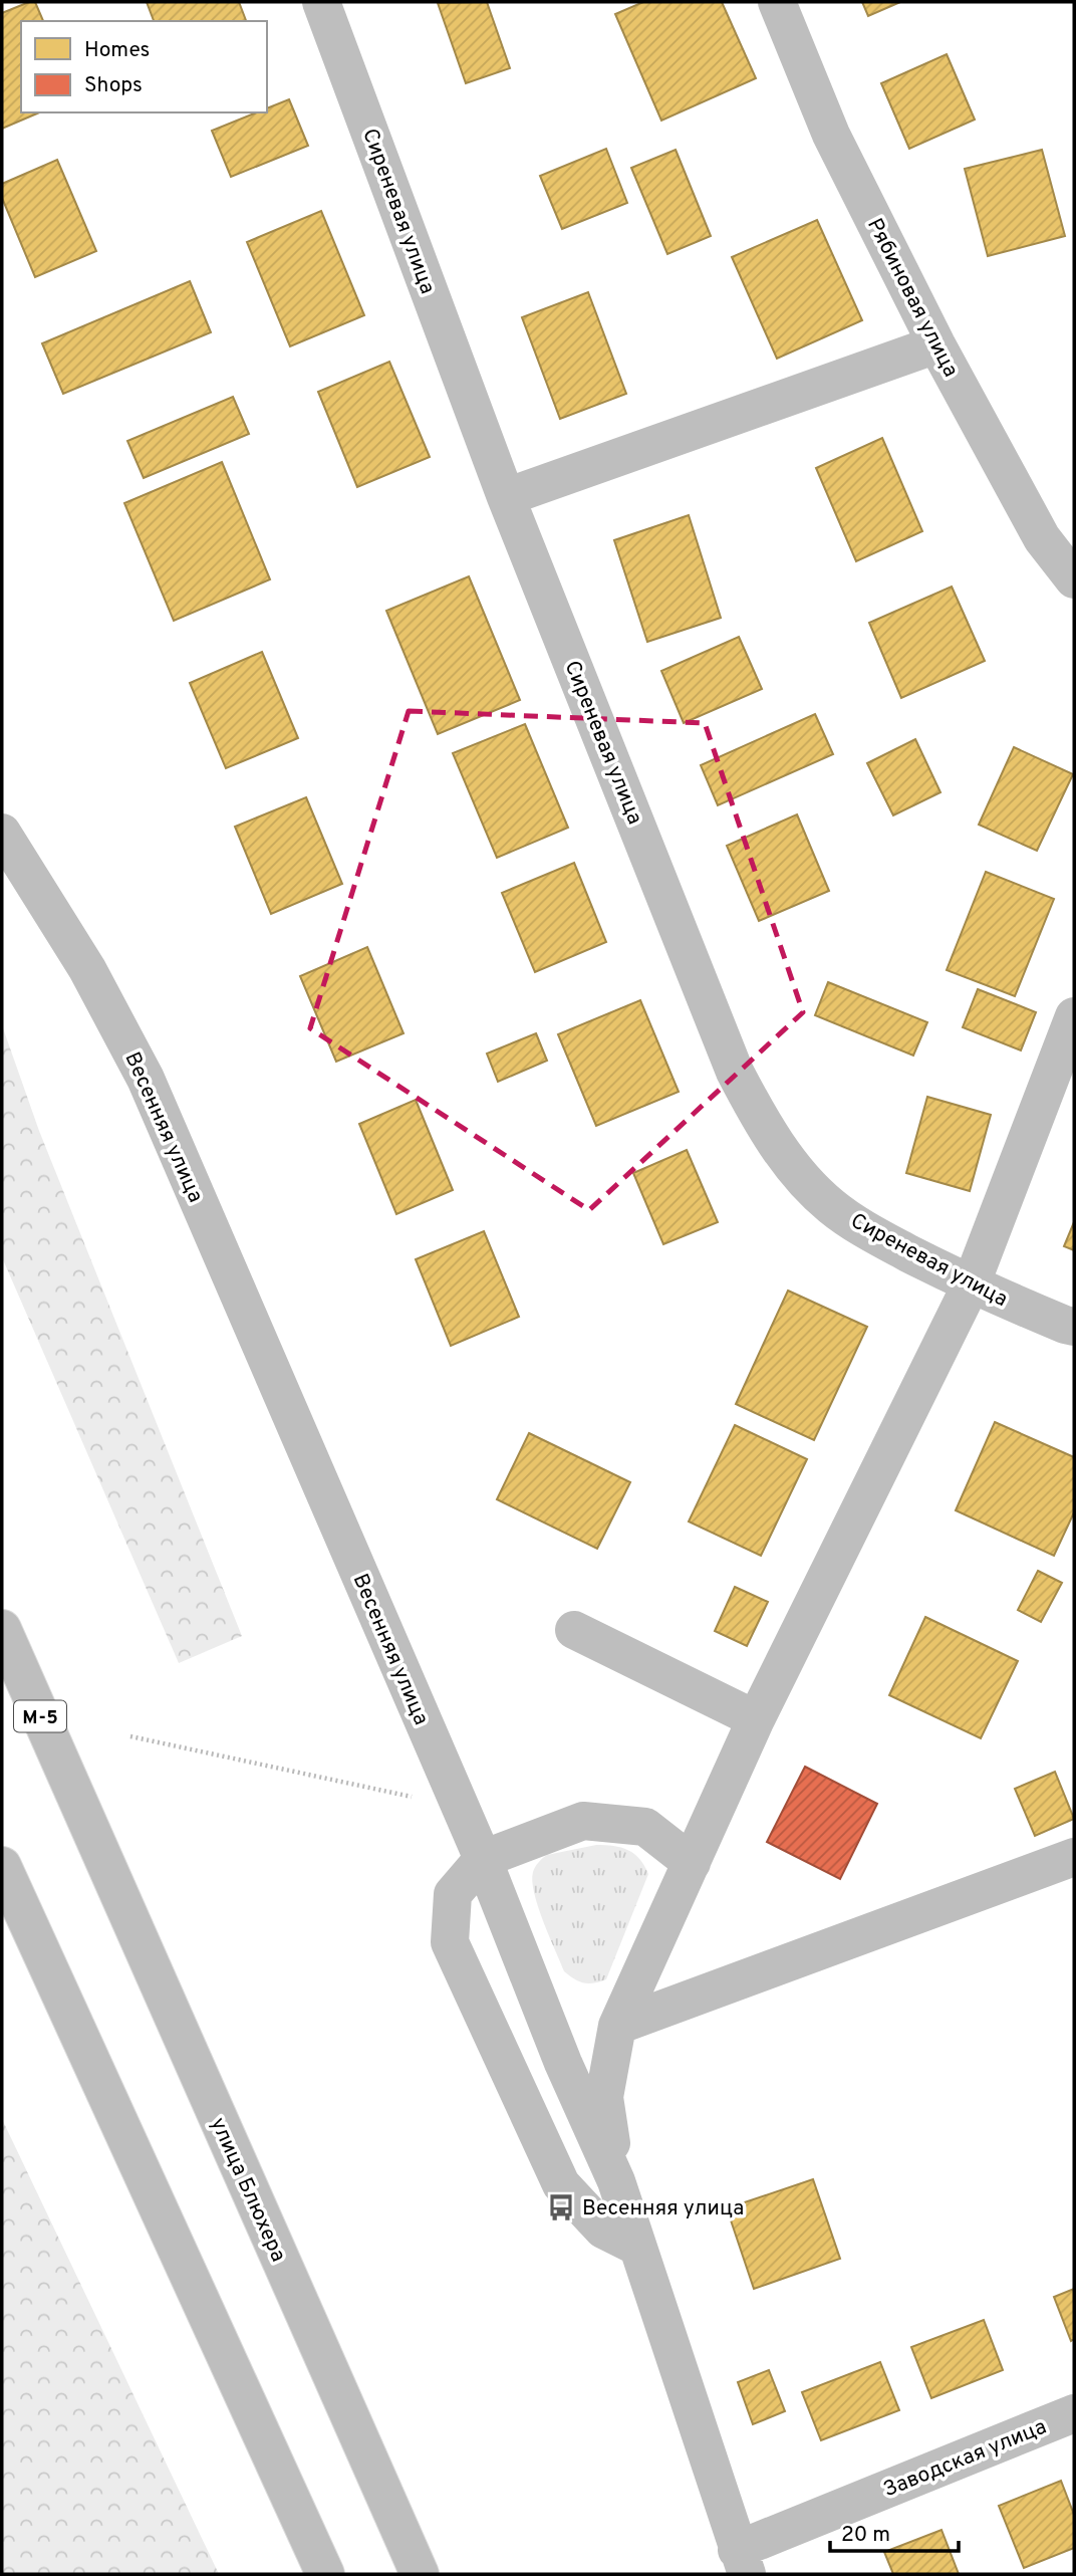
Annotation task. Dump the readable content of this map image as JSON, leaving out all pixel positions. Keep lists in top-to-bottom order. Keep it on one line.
{"streets":{"street":["Сиреневая улица","Рябиновая улица","Весенняя улица","М-5","улица Блюхера","Заводская улица"]},"crossings":[["Весенняя улица","Заводская улица"]],"places":{"bus stop":["Весенняя улица"]},"legend":["Homes","Shops"],"scale_bar":"20 m"}
